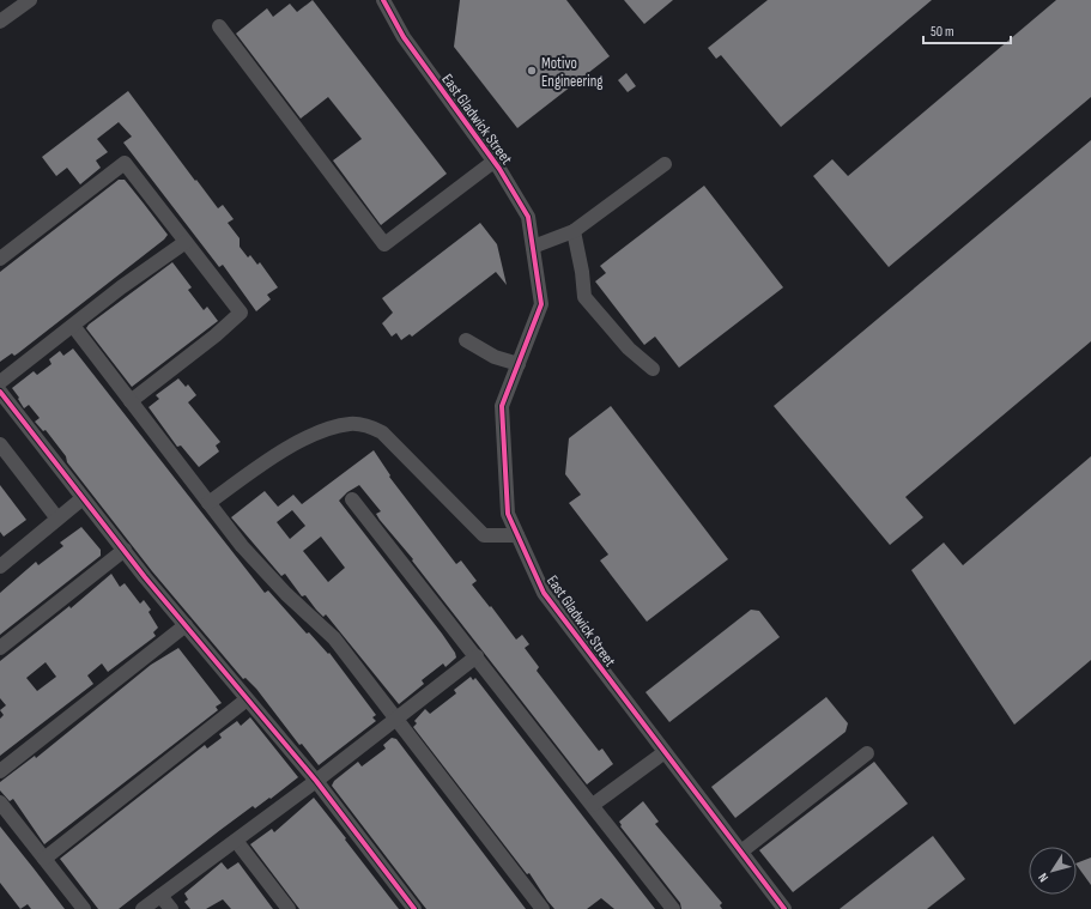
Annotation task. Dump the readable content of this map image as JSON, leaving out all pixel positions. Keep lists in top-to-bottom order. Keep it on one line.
{"streets":{"street":["East Gladwick Street"]},"places":["Motivo Engineering"],"scale_bar":"50 m","north":"bottom left"}
